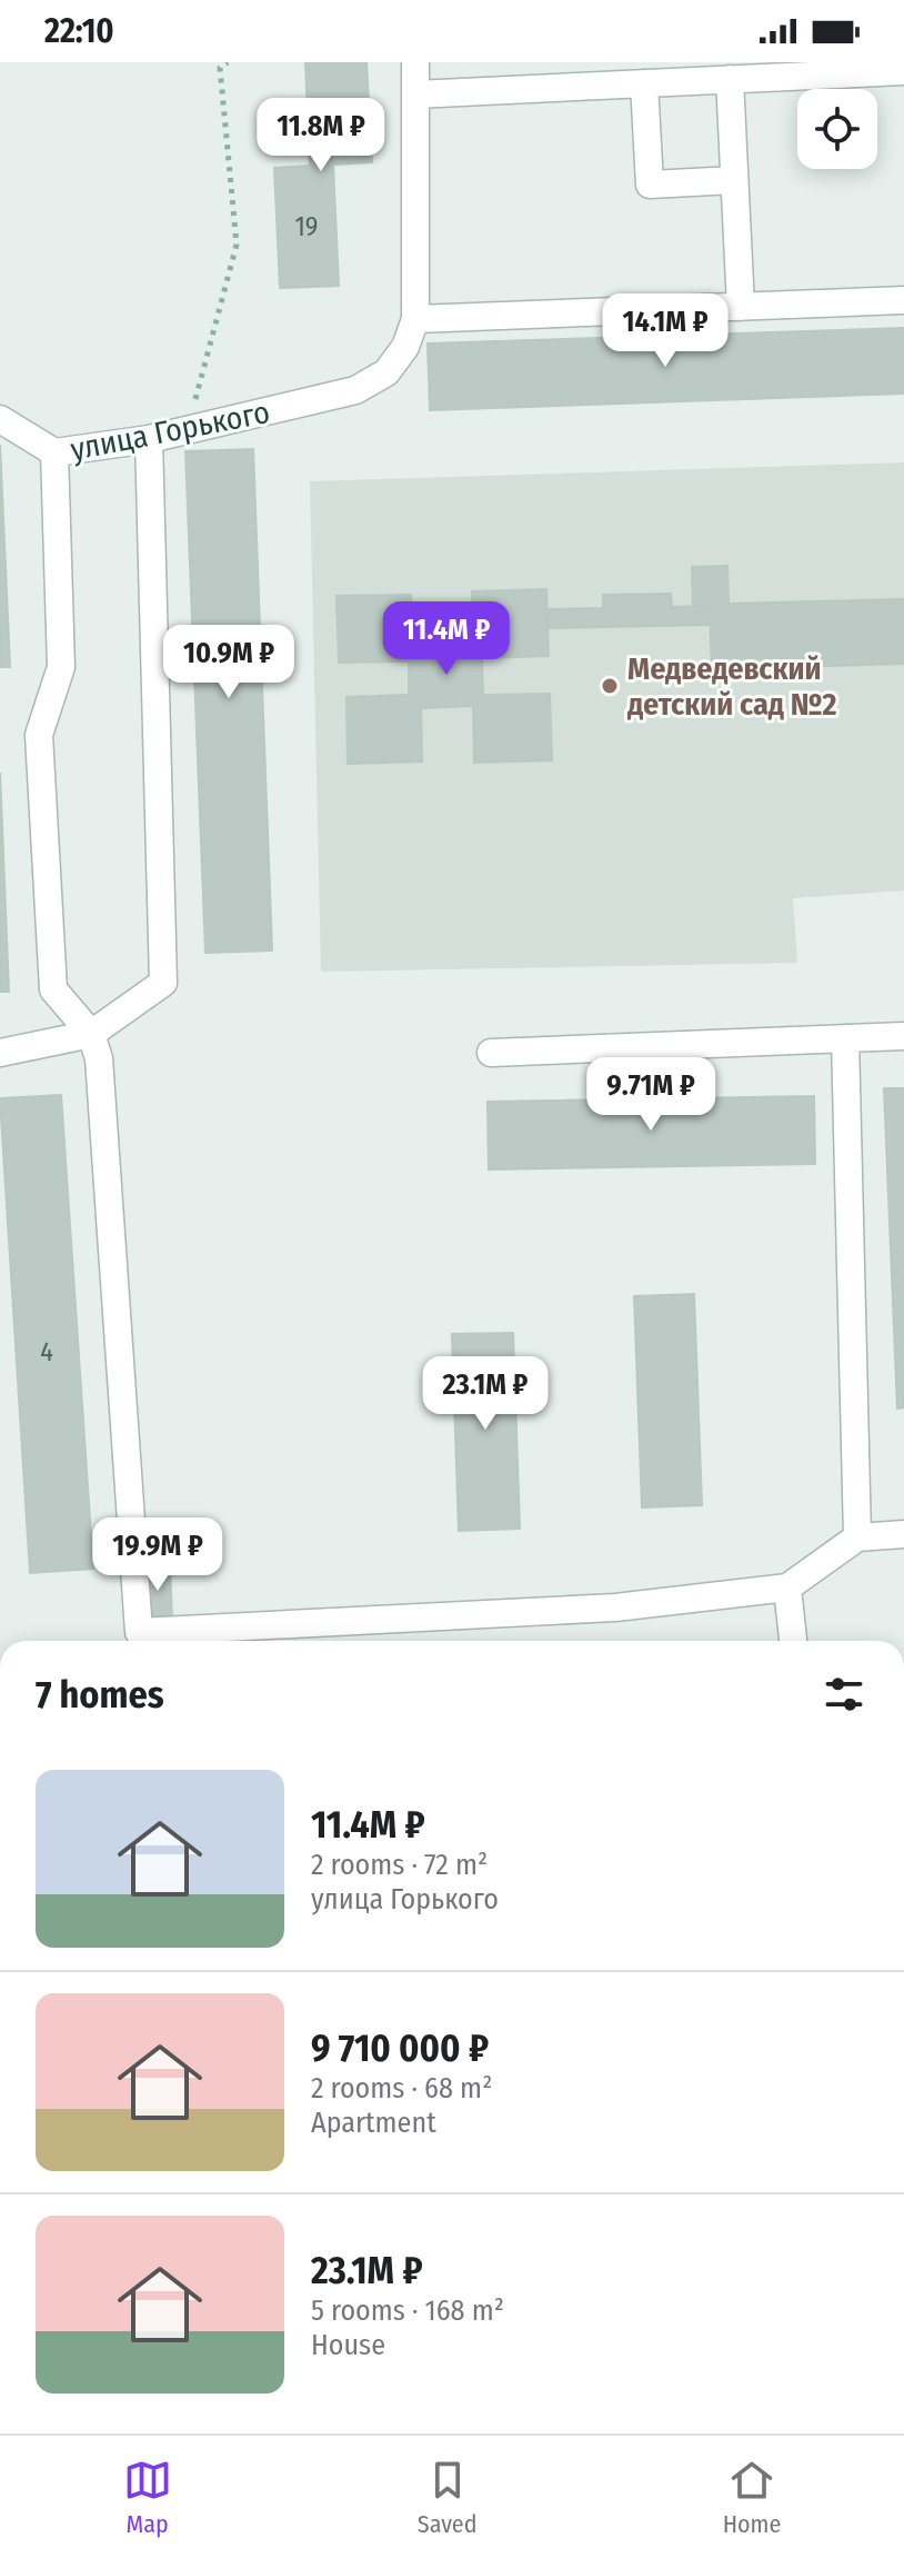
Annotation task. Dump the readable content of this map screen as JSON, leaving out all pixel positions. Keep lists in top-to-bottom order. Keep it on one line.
{"streets":{"street":["улица Горького"]},"places":["Медведевский детский сад №2"],"house_numbers":["19","4"],"page":{"status":"22:10","price":["11.8M ₽","14.1M ₽","11.4M ₽","10.9M ₽","9.71M ₽","23.1M ₽","19.9M ₽"],"heading":"7 homes","list":[{"name":"11.4M ₽","note":"2 rooms · 72 m² · улица Горького"},{"name":"9 710 000 ₽","note":"2 rooms · 68 m² · Apartment"},{"name":"23.1M ₽","note":"5 rooms · 168 m² · House"}],"tabs":["Map","Saved","Home"]}}
